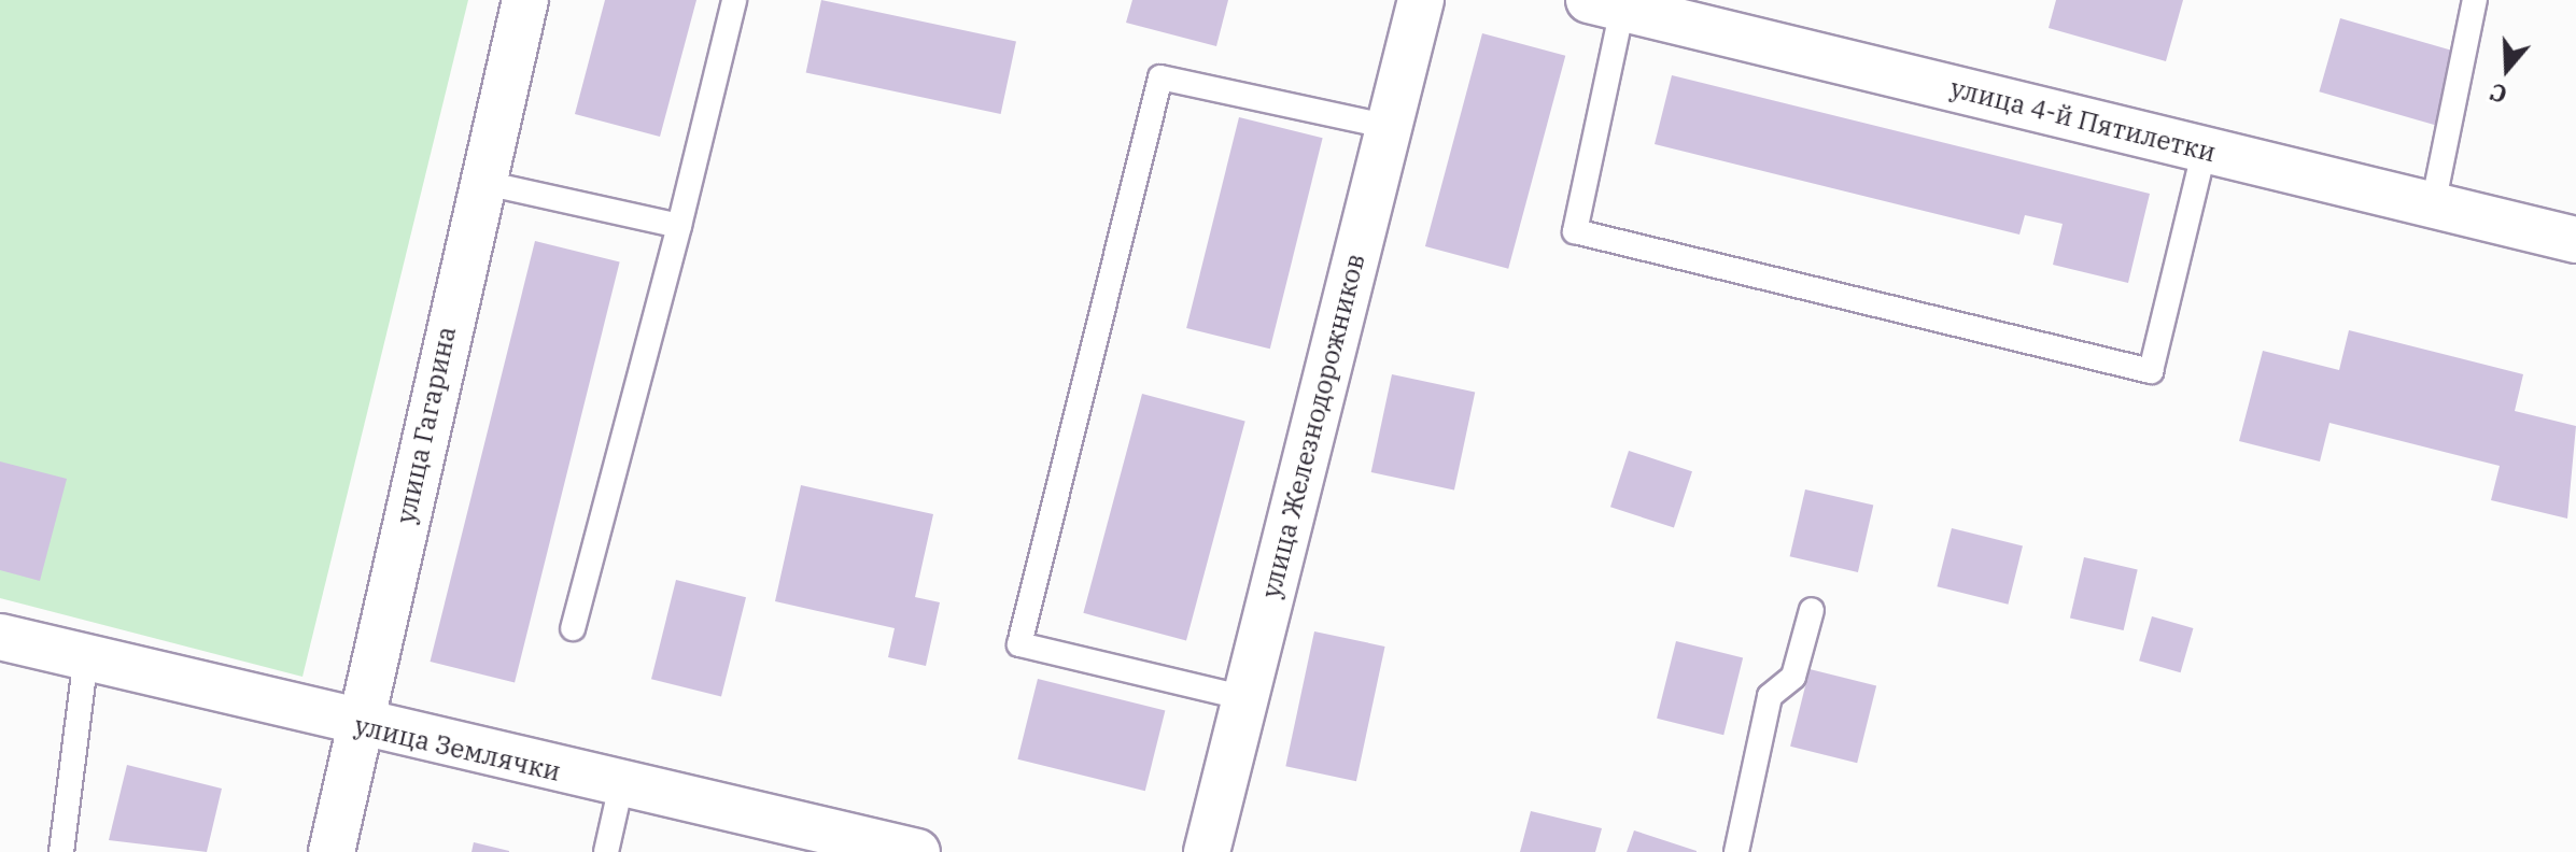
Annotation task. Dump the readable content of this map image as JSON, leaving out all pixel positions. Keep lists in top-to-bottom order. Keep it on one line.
{"streets":{"street":["улица 4-й Пятилетки","улица Гагарина","улица Железнодорожников","улица Землячки"]},"crossings":[["улица Гагарина","улица Землячки"]],"north":"bottom"}
